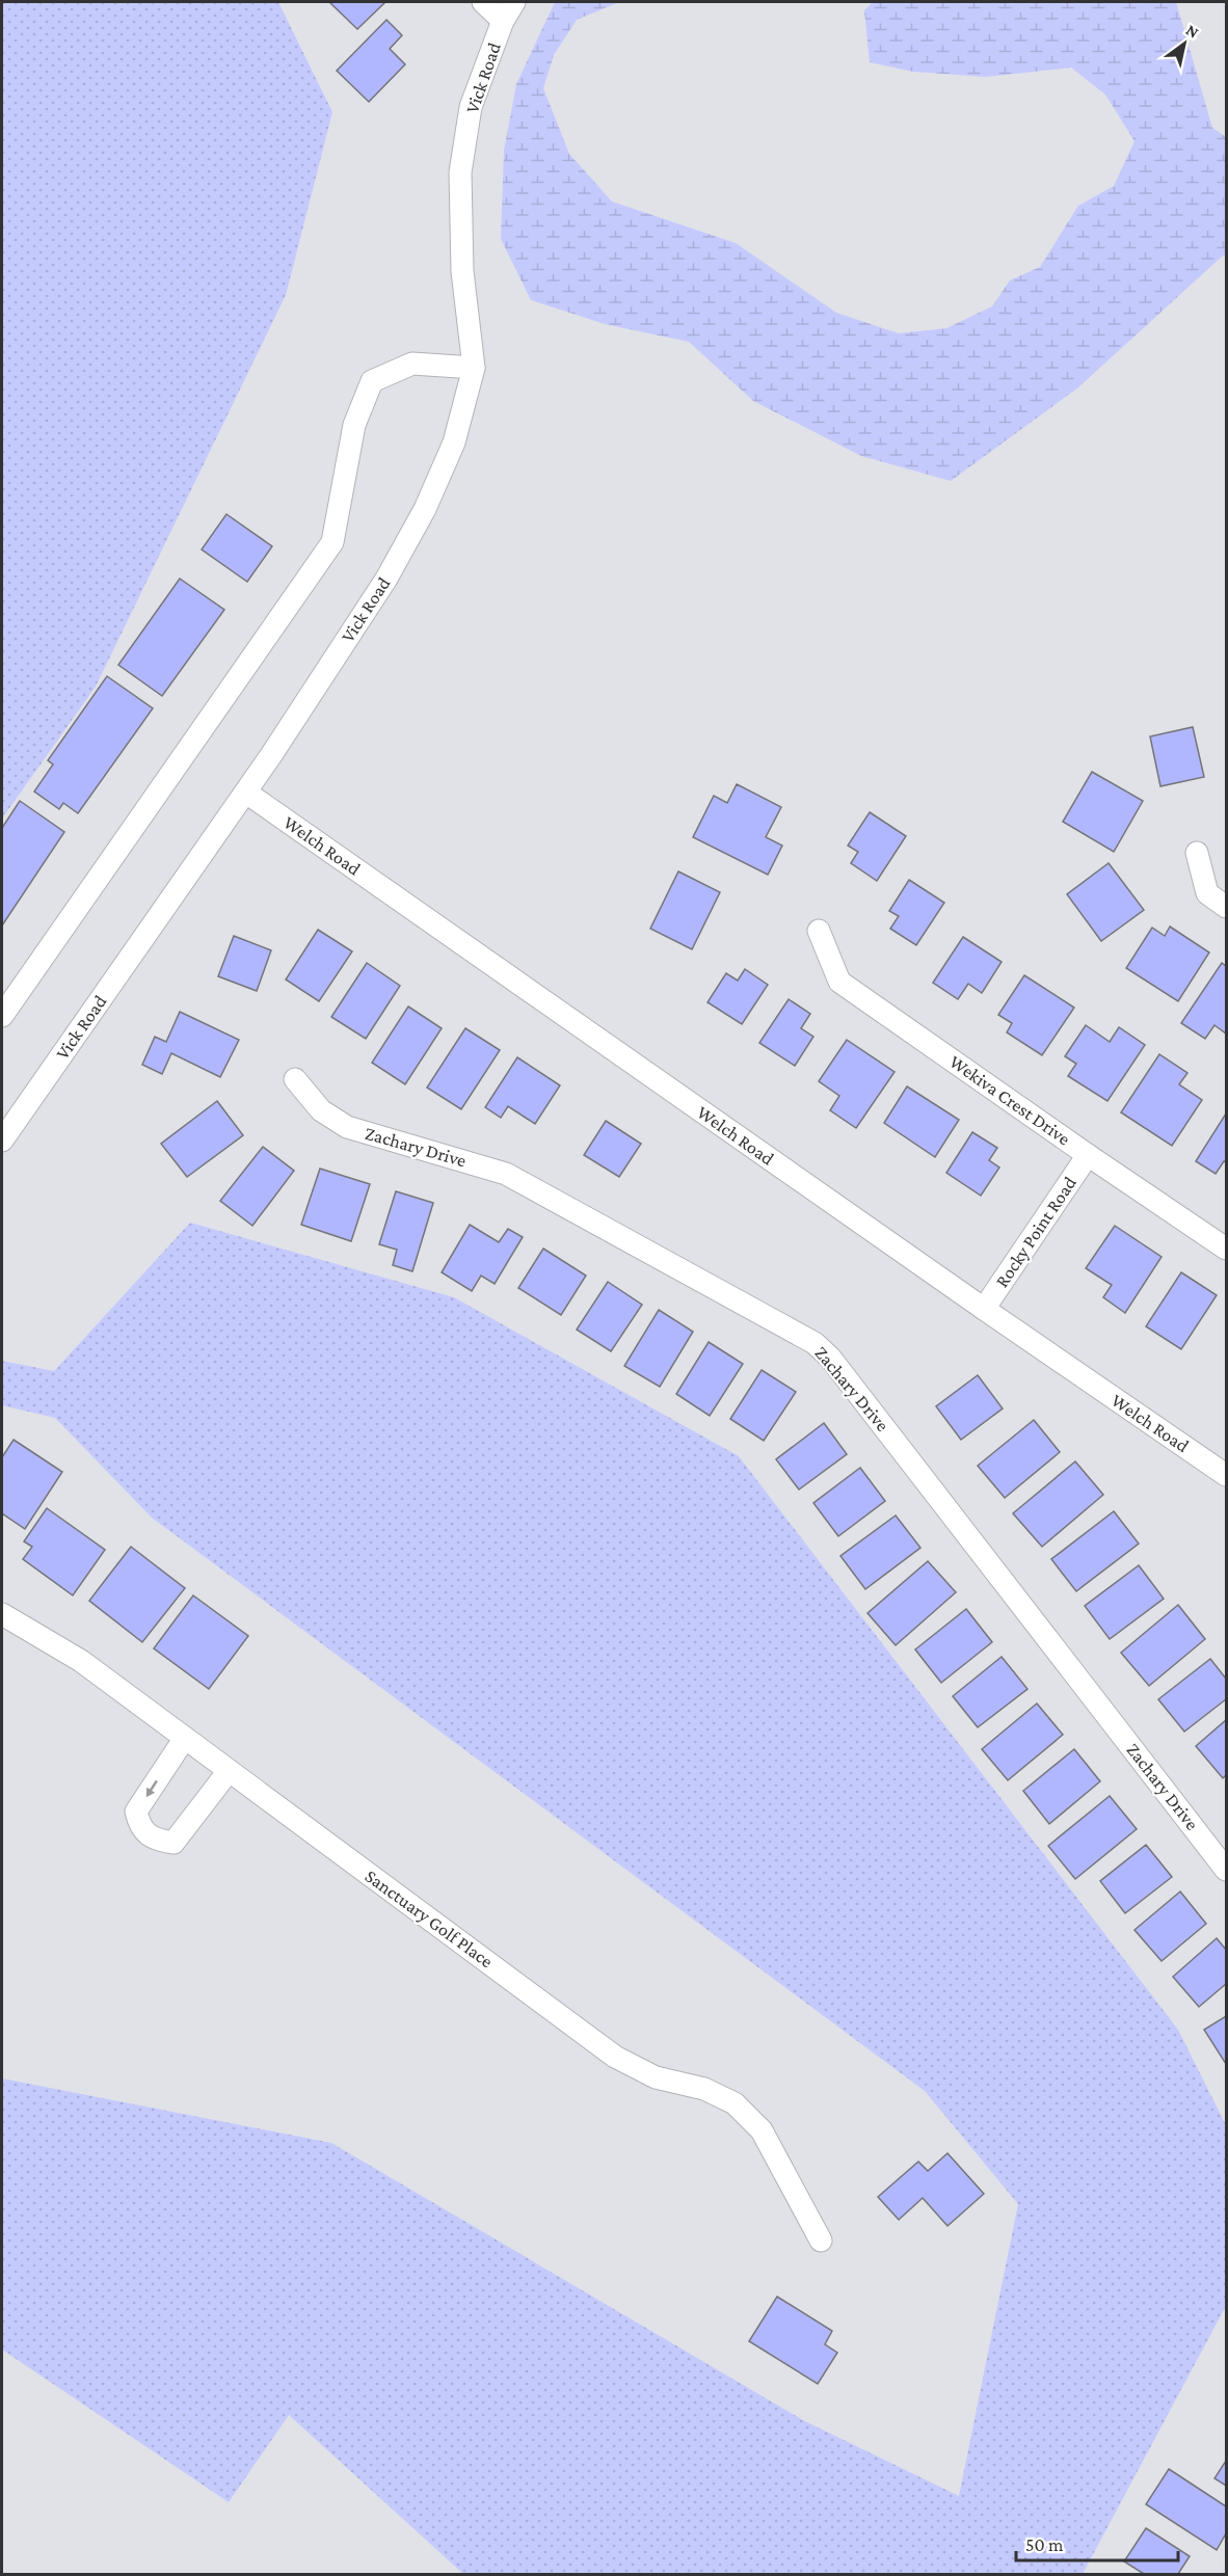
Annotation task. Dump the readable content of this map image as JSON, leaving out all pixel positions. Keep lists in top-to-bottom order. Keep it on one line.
{"streets":{"street":["Vick Road","Welch Road","Wekiva Crest Drive","Zachary Drive","Rocky Point Road","Sanctuary Golf Place"]},"crossings":[["Vick Road","Welch Road"],["Welch Road","Rocky Point Road"],["Wekiva Crest Drive","Rocky Point Road"]],"scale_bar":"50 m","north":"top right"}
